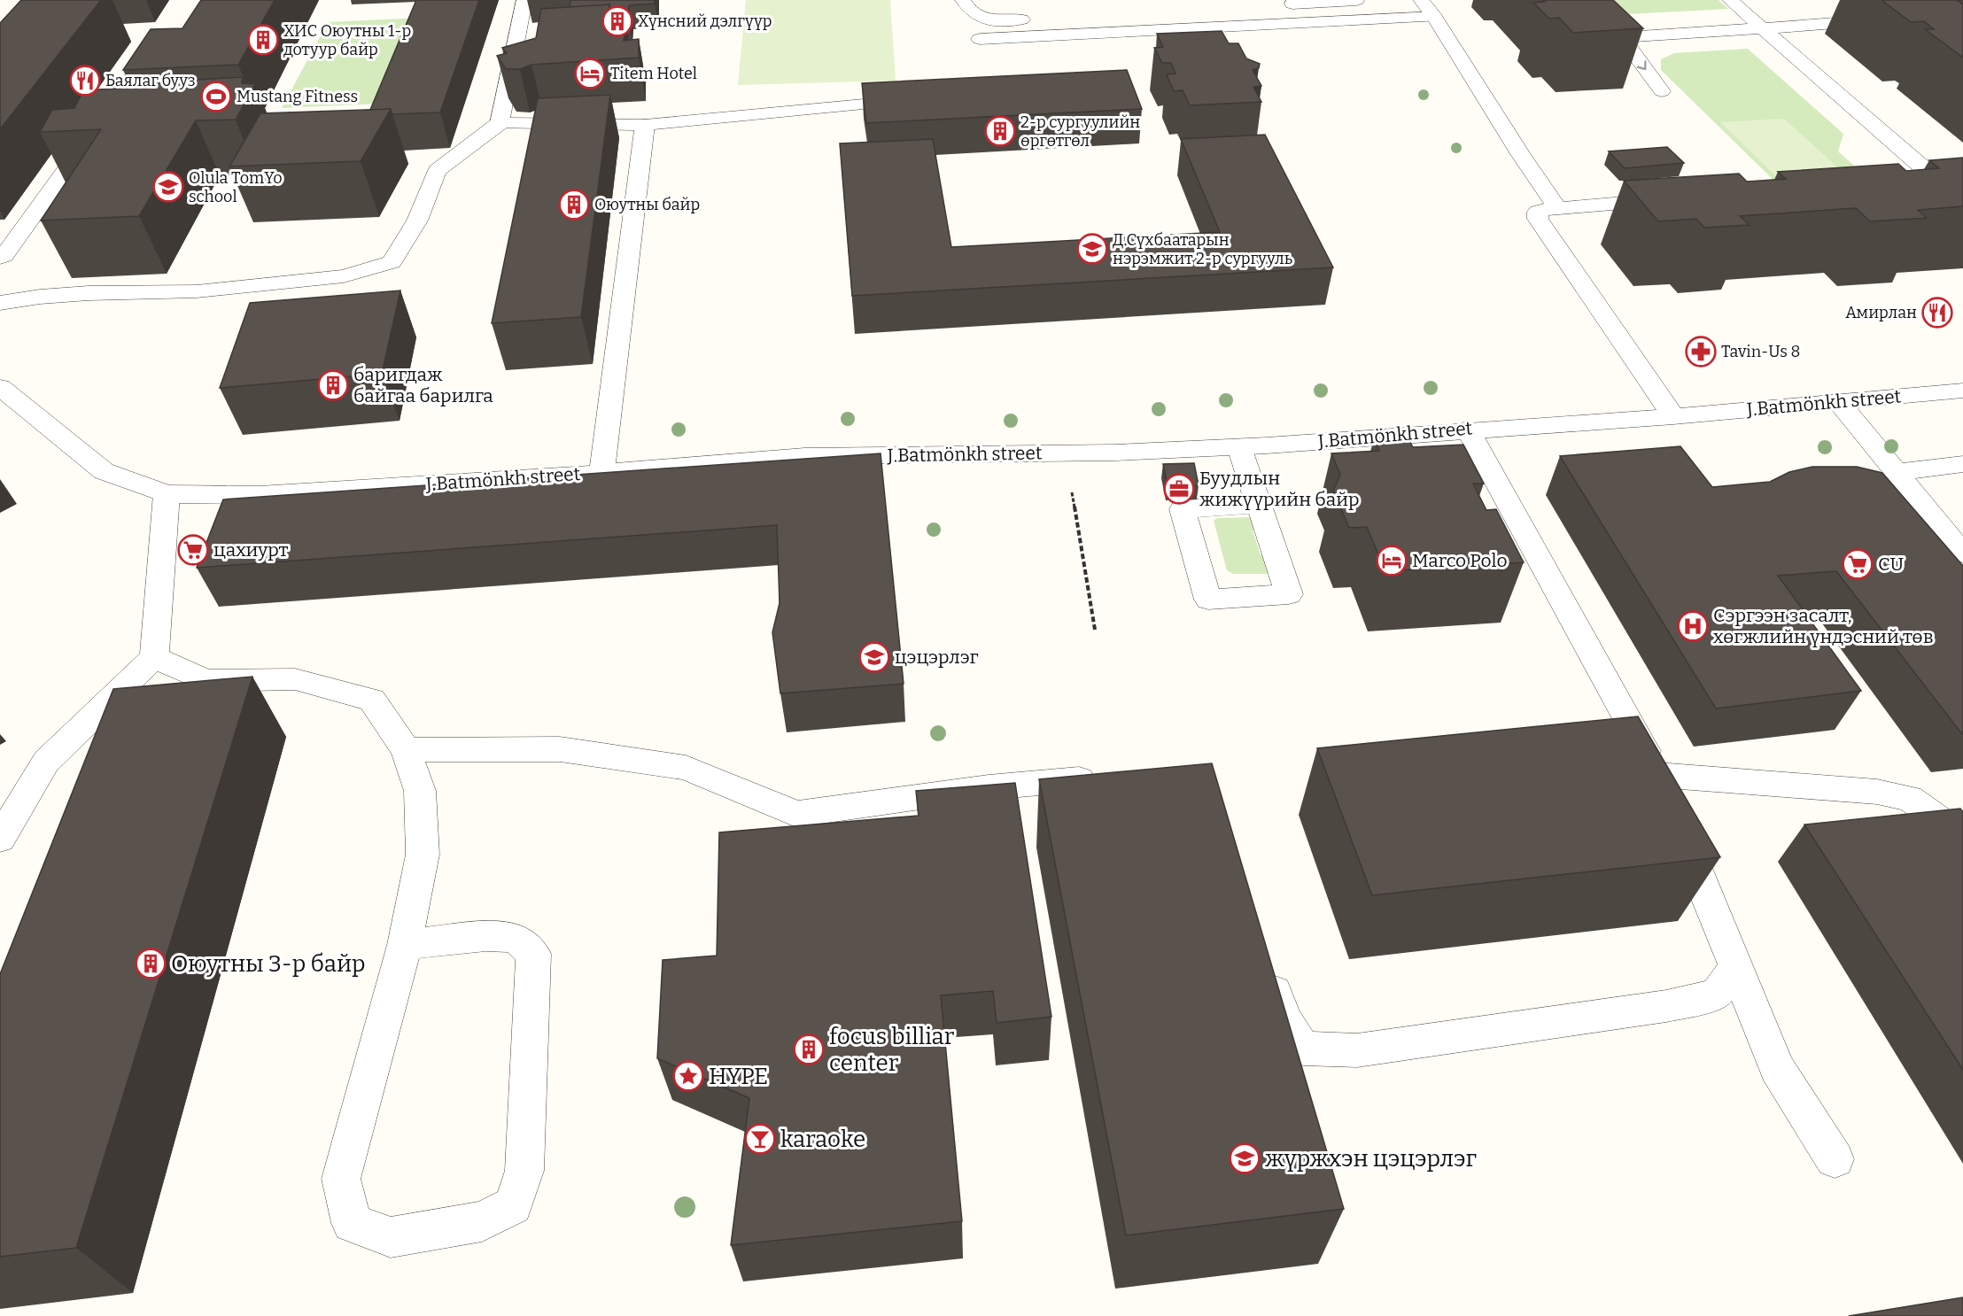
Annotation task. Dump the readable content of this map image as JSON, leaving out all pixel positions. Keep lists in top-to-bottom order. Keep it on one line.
{"streets":{"street":["J.Batmönkh street"]},"places":{"building":["Хүнсний дэлгүүр","ХИС Оюутны 1-р дотуур байр","2-р сургуулийн өргөтгөл","Оюутны байр","баригдаж байгаа барилга","Оюутны 3-р байр","focus billiar center"],"hotel":["Titem Hotel","Marco Polo"],"restaurant":["Баялаг бууз","Амирлан"],"sports":["Mustang Fitness"],"school or university":["Olula TomYo school","Д.Сүхбаатарын нэрэмжит 2-р сургууль","цэцэрлэг","жүржхэн цэцэрлэг"],"pharmacy":["Tavin-Us 8"],"office":["Буудлын жижүүрийн байр"],"supermarket":["цахиурт","CU"],"hospital":["Сэргээн засалт, хөгжлийн үндэсний төв"],"place":["HYPE"],"bar":["karaoke"]}}
